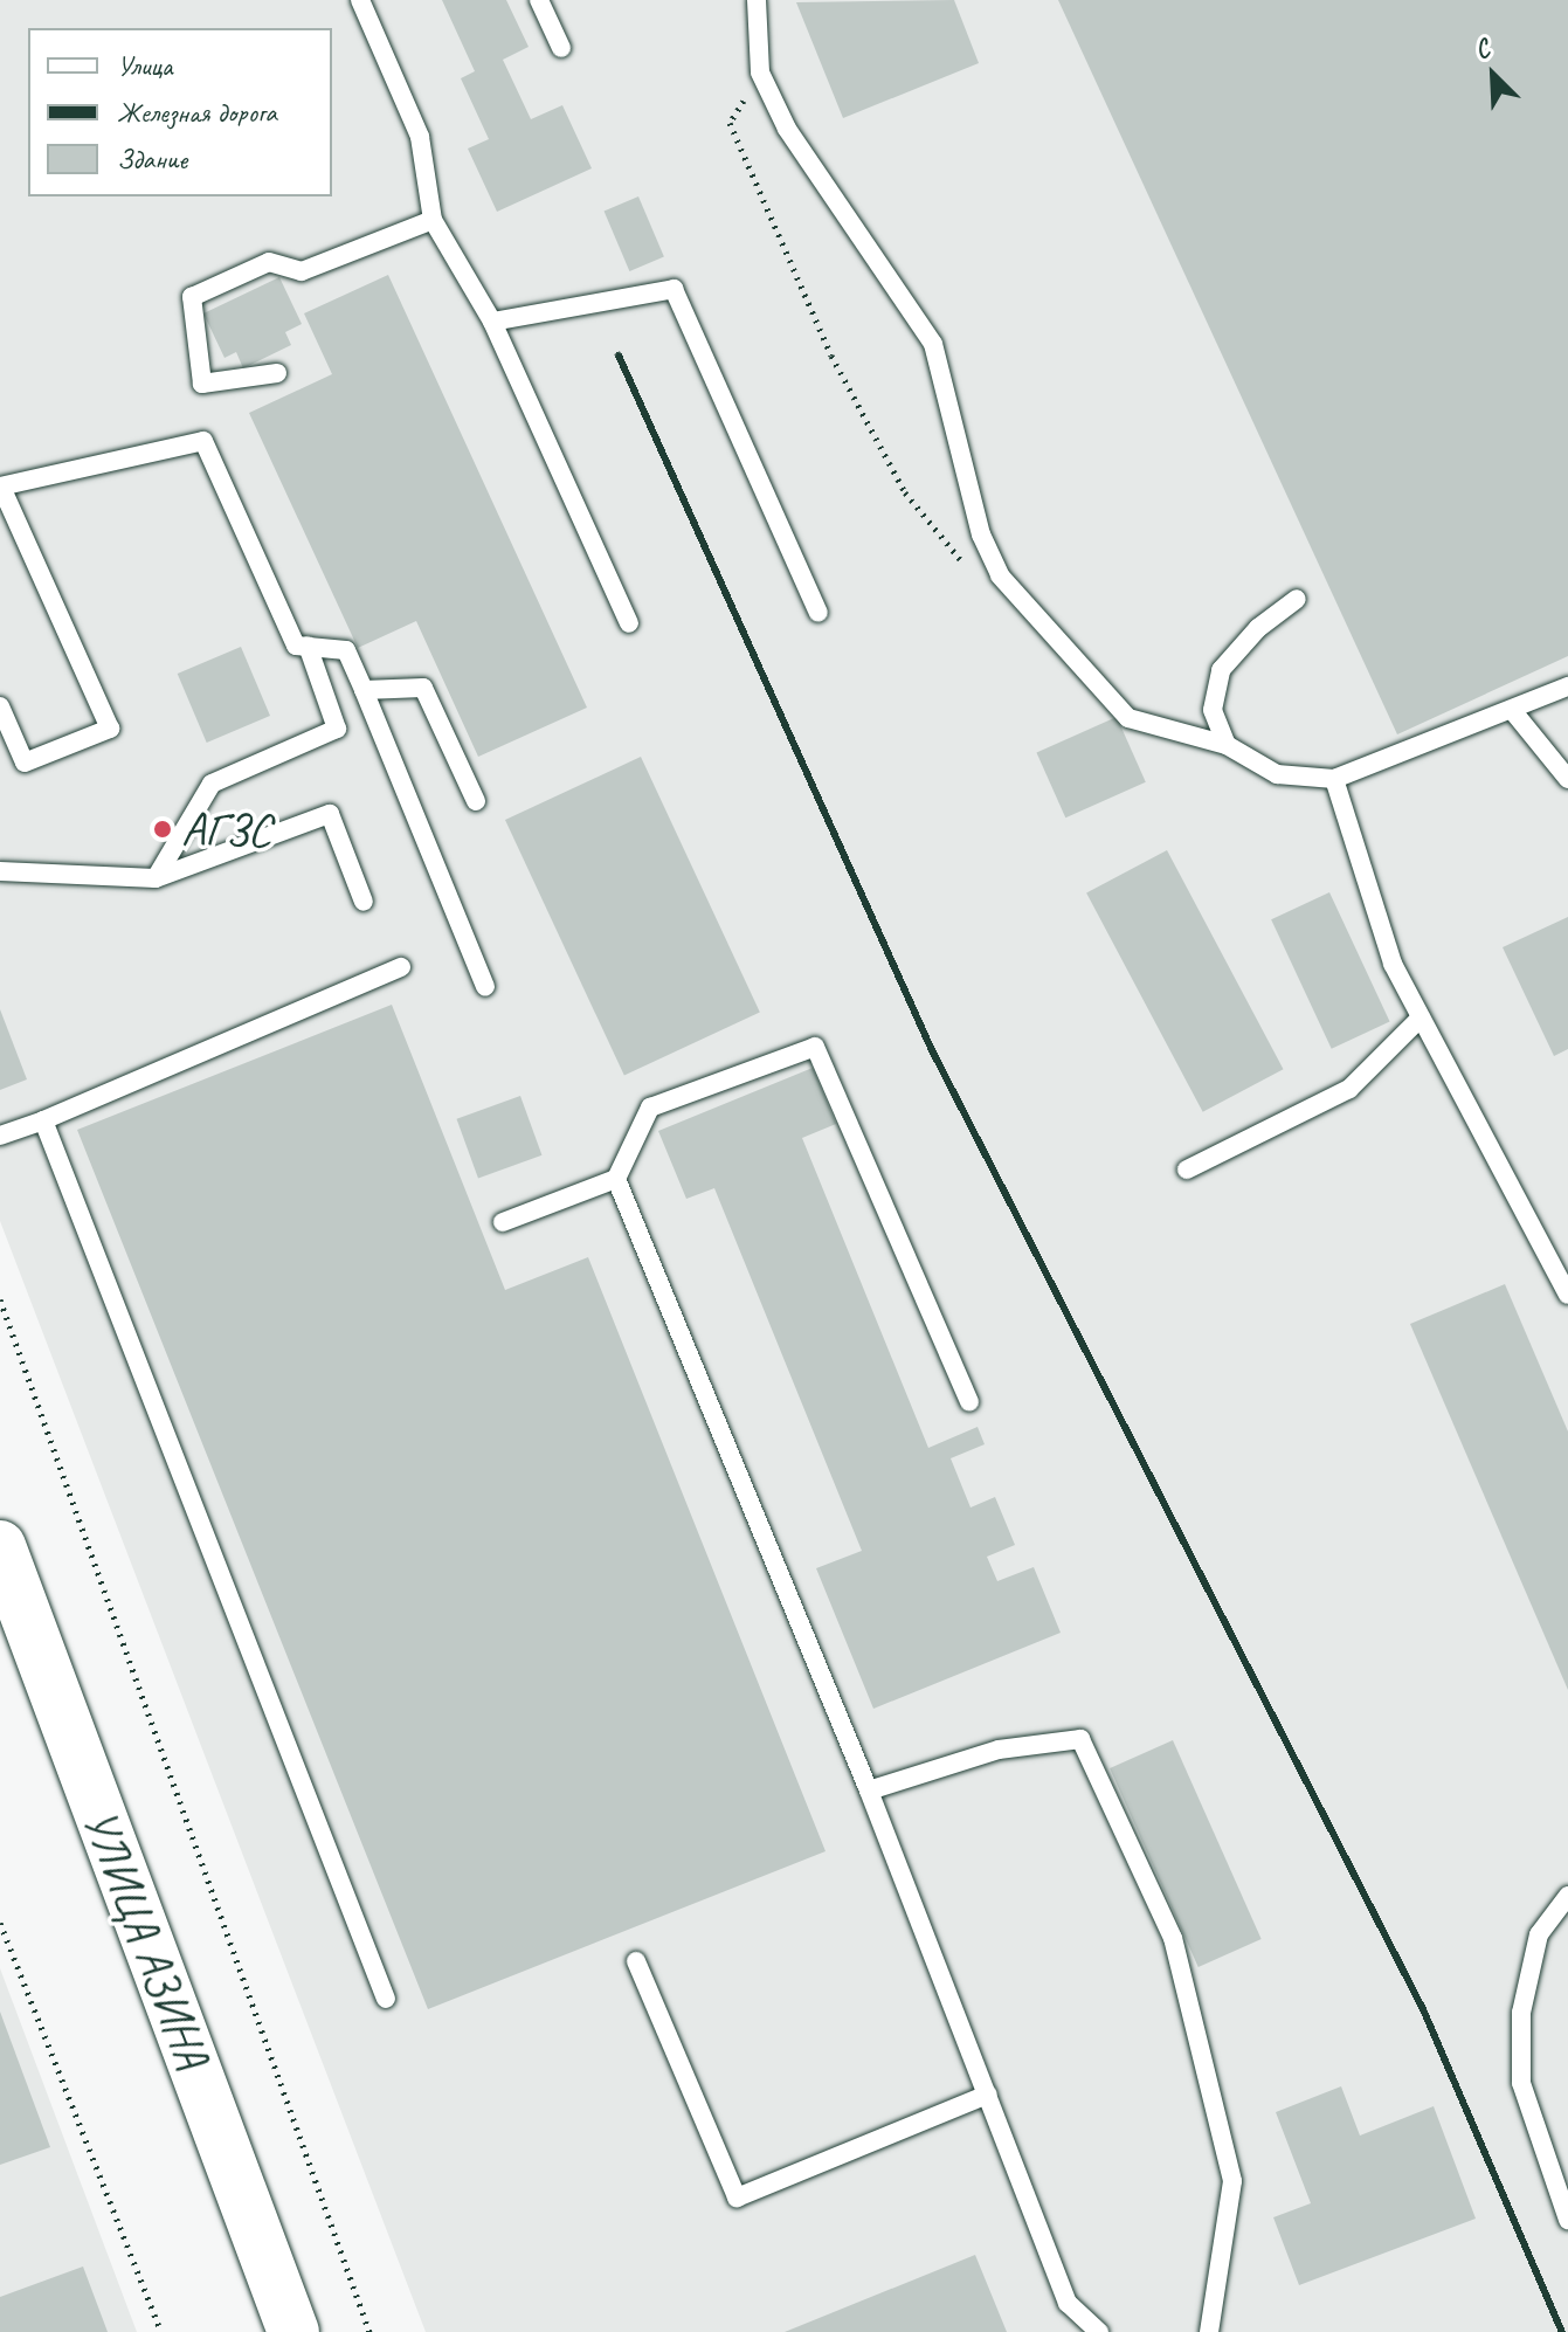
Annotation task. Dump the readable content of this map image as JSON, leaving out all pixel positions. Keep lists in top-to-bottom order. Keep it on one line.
{"streets":{"main road":["УЛИЦА АЗИНА"]},"places":["АГЗС"],"legend":["Улица","Железная дорога","Здание"],"north":"top left"}
